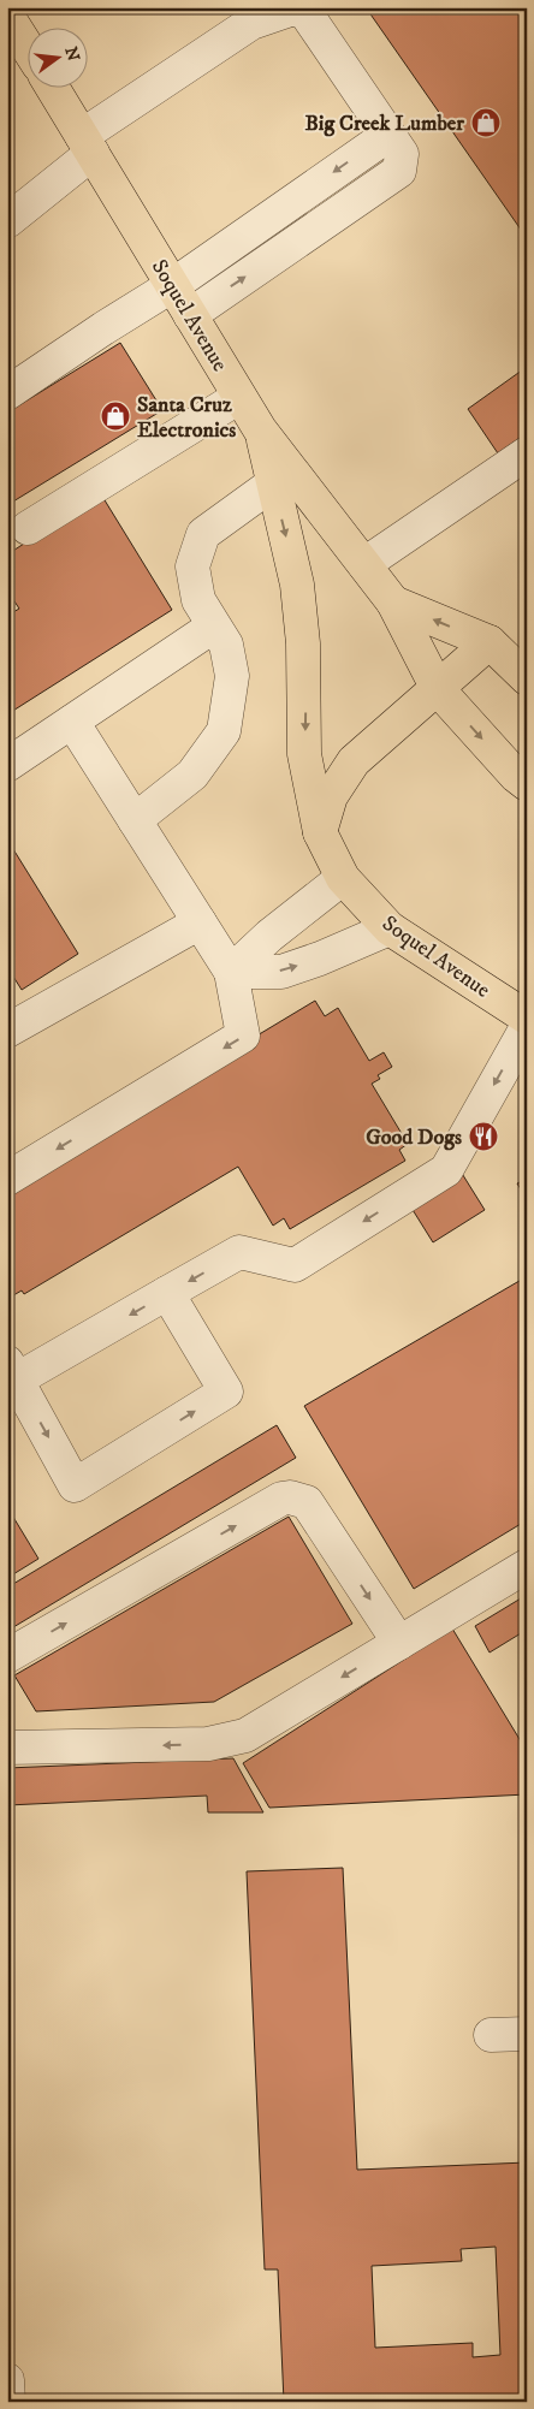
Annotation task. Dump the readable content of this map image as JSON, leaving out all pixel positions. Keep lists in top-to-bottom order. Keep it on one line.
{"streets":{"main road":["Soquel Avenue"]},"places":{"shop":["Big Creek Lumber","Santa Cruz Electronics"],"restaurant":["Good Dogs"]},"north":"right"}
